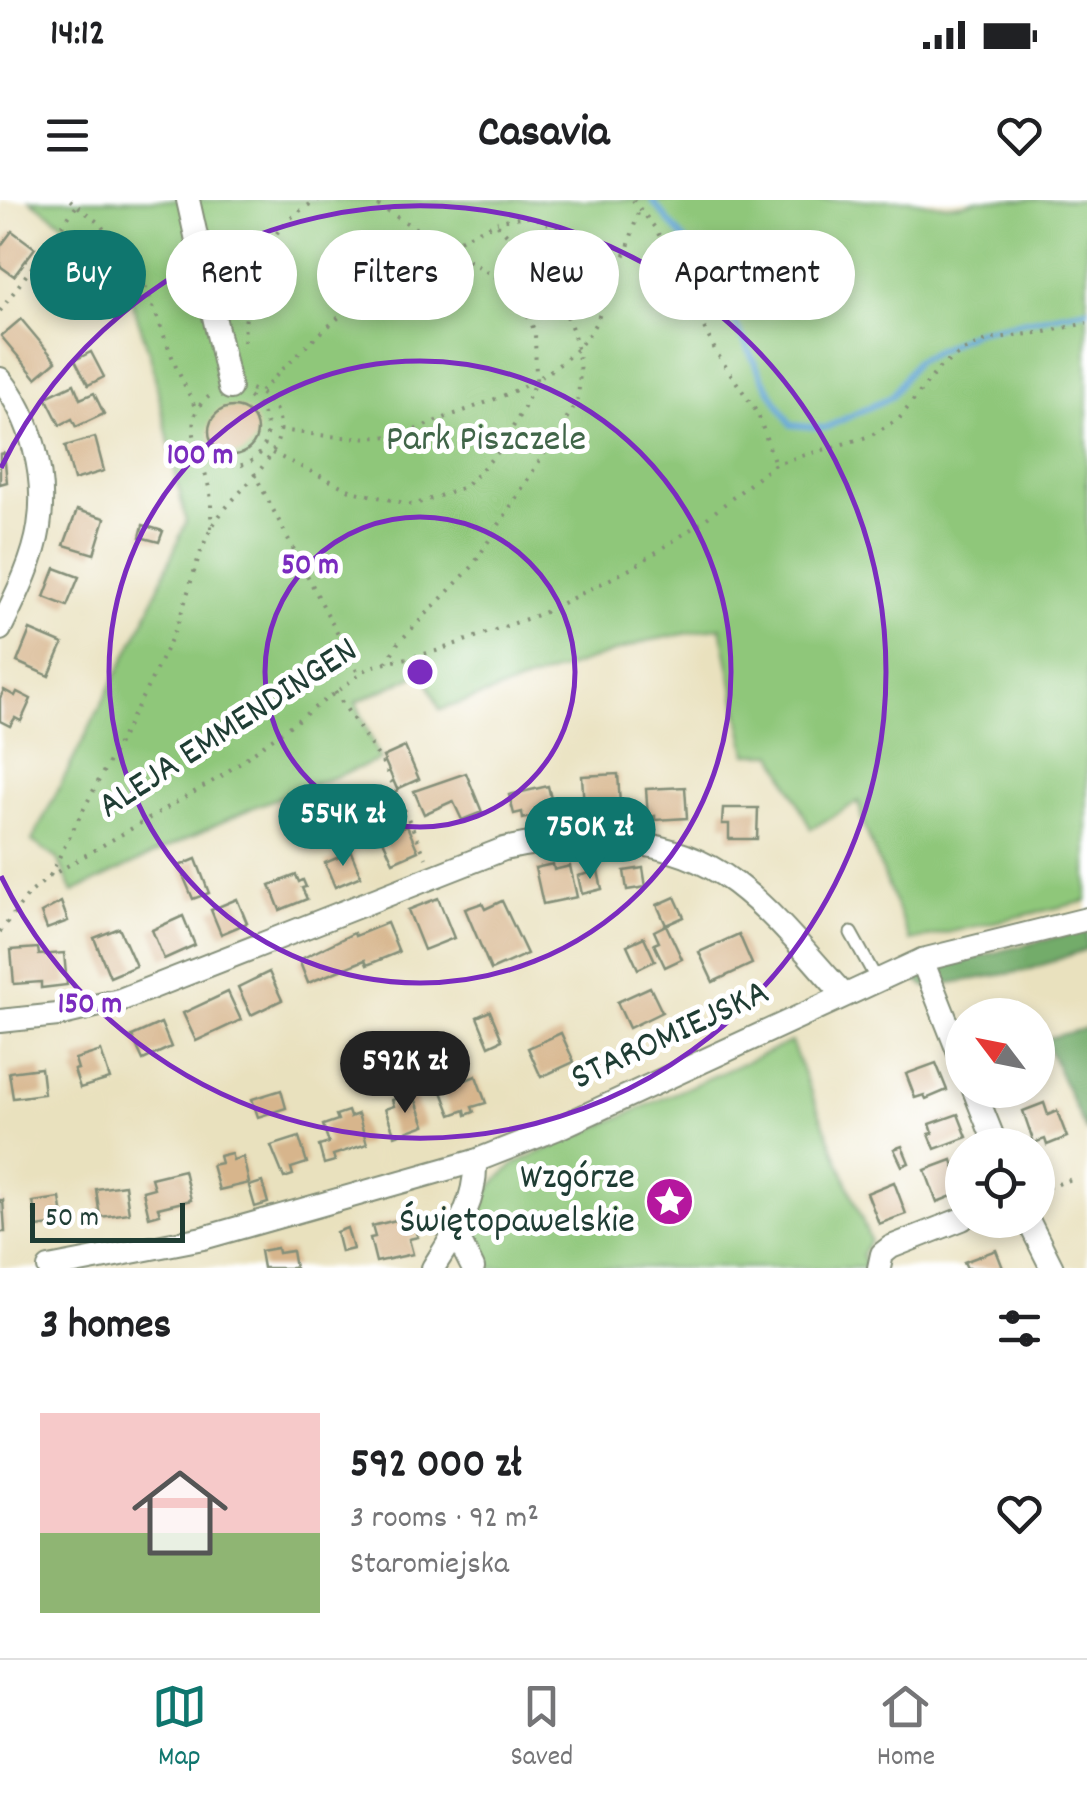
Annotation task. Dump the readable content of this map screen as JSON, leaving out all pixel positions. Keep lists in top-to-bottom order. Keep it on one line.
{"streets":{"street":["STAROMIEJSKA"],"path":["ALEJA EMMENDINGEN"]},"parks":["Park Piszczele"],"places":{"place":["Wzgórze Świętopawelskie"]},"scale_bar":"50 m","north":"top left","page":{"status":"14:12","header":"Casavia","chip":["Buy","Rent","Filters","New","Apartment"],"price":["554K zł","750K zł","592K zł"],"scale":"50 m","heading":"3 homes","list":[{"name":"592 000 zł","note":"3 rooms · 92 m² · Staromiejska"}],"tabs":["Map","Saved","Home"]},"rings":["100 m","50 m","150 m"]}
